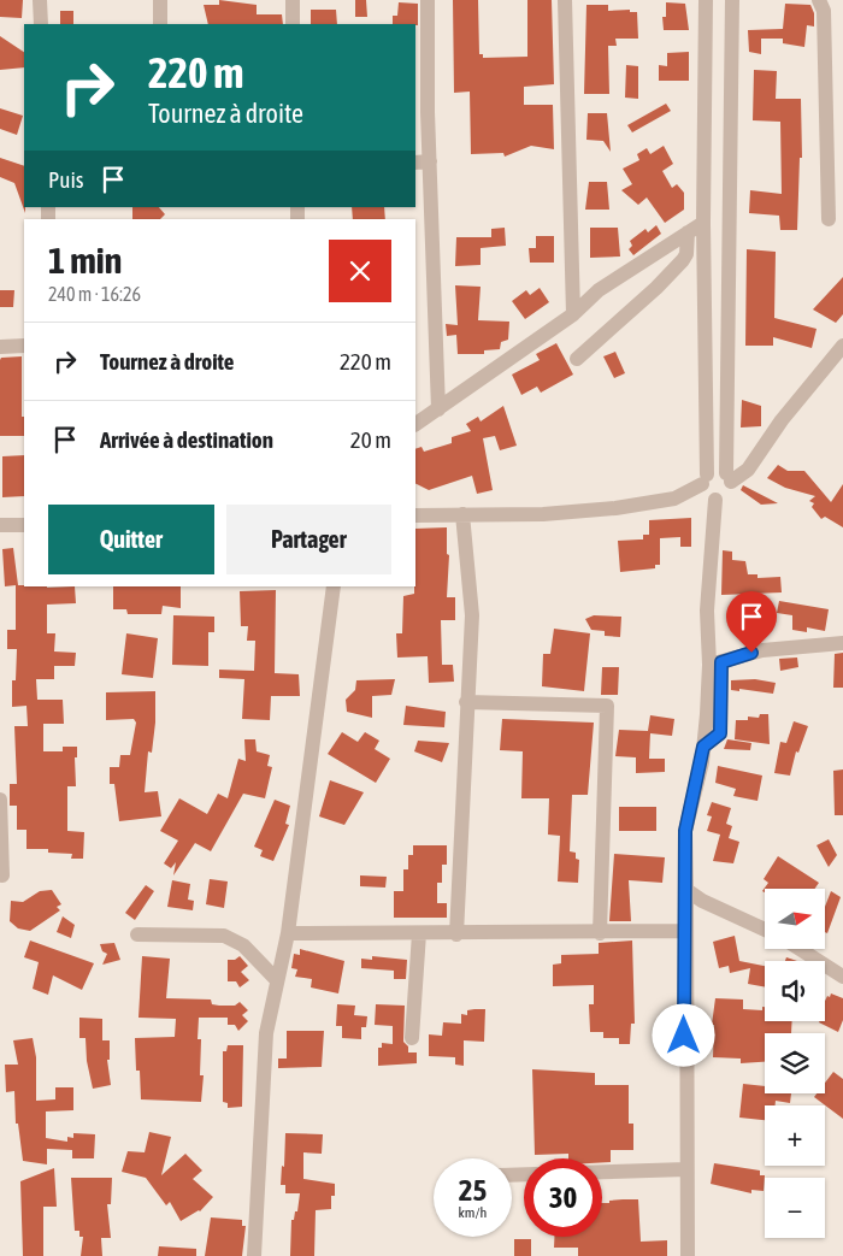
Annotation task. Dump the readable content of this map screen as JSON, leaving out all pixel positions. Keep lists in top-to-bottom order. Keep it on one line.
{"north":"right","page":{"turn":["220 m","Tournez à droite"],"then":"Puis","heading":["1 min","240 m · 16:26"],"list":[{"name":"Tournez à droite","value":"220 m"},{"name":"Arrivée à destination","value":"20 m"}],"buttons":["Quitter","Partager"],"map_buttons":["+","−"],"speed":"25 km/h","limit":"30"}}
